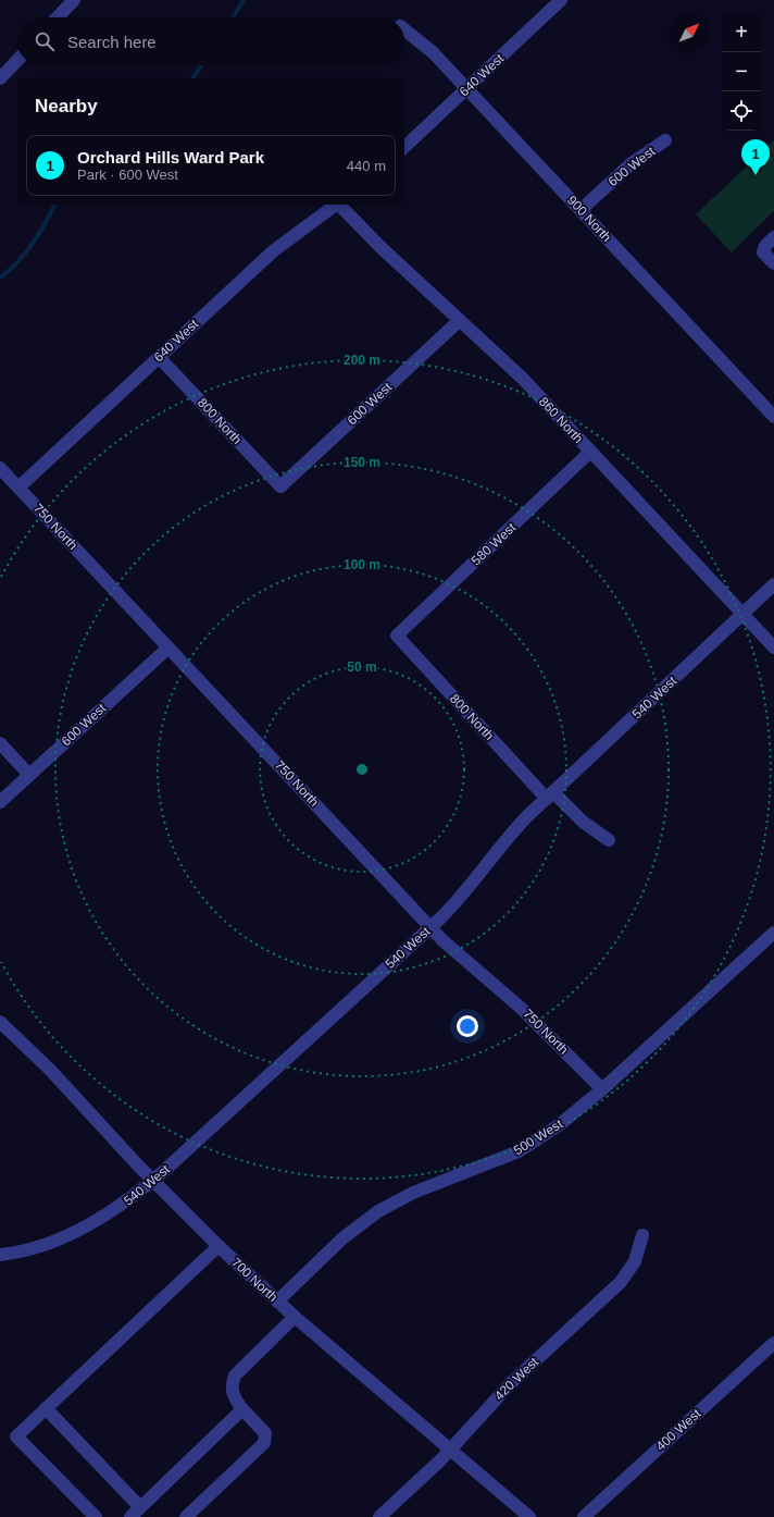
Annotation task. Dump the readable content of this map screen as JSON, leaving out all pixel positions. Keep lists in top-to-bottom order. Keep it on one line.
{"streets":{"street":["640 West","600 West","900 North","860 North","800 North","750 North","580 West","540 West","500 West","700 North","420 West","400 West"]},"crossings":[["640 West","900 North"],["640 West","800 North"],["640 West","750 North"],["600 West","900 North"],["600 West","860 North"],["600 West","800 North"],["600 West","750 North"],["860 North","580 West"],["860 North","540 West"],["800 North","580 West"],["800 North","540 West"],["750 North","540 West"],["750 North","500 West"],["540 West","700 North"],["500 West","700 North"],["700 North","420 West"]],"north":"top right","page":{"map_buttons":["+","−"],"search":"Search here","heading":"Nearby","list":[{"mark":"1","name":"Orchard Hills Ward Park","note":"Park · 600 West","value":"440 m"}],"pins":"1"},"rings":["200 m","150 m","100 m","50 m"]}
